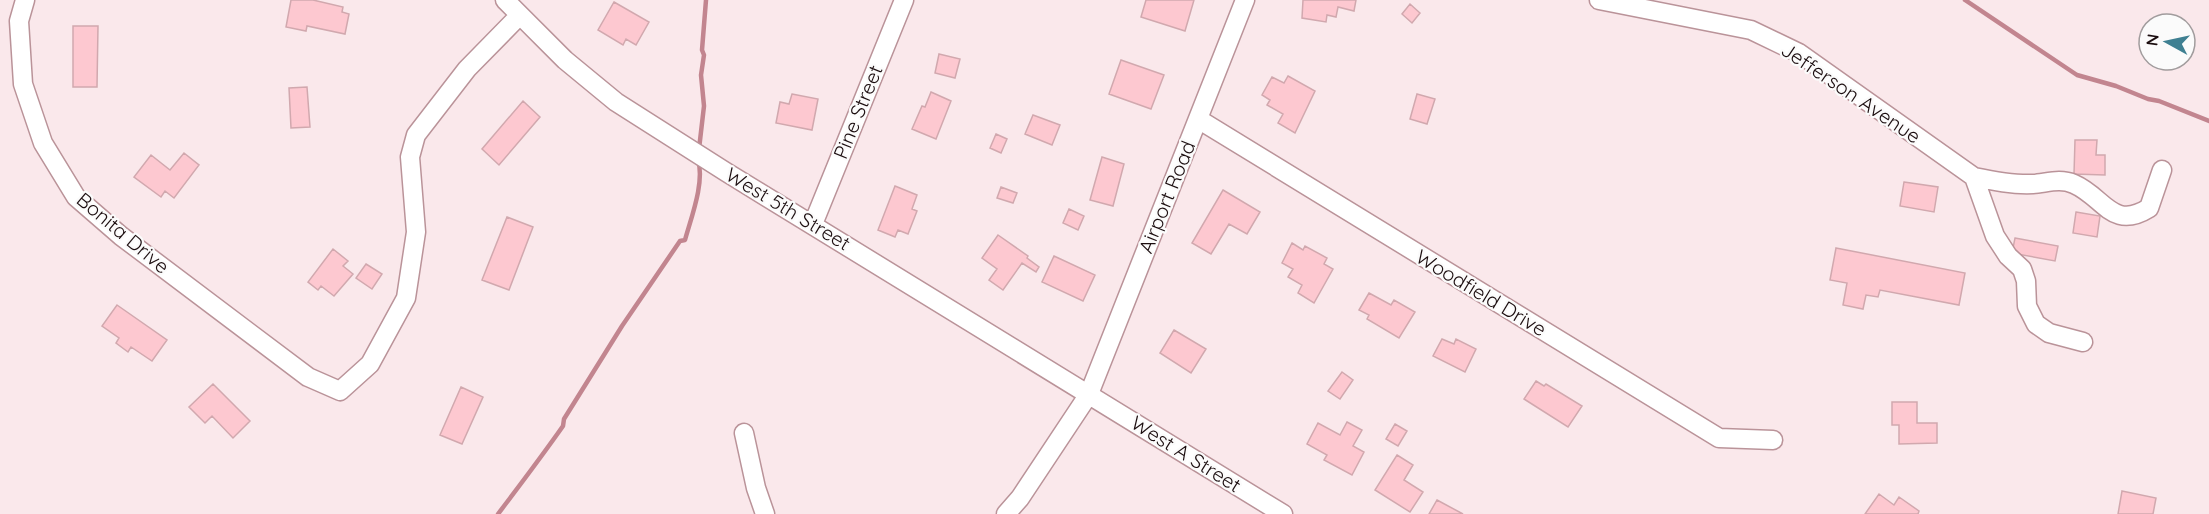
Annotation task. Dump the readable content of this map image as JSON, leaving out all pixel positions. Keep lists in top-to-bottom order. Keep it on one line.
{"streets":{"street":["Jefferson Avenue","Pine Street","Airport Road","West 5th Street","Bonita Drive","Woodfield Drive","West A Street"]},"crossings":[["Pine Street","West 5th Street"],["Airport Road","West 5th Street"],["Airport Road","Woodfield Drive"],["Airport Road","West A Street"],["West 5th Street","Bonita Drive"],["West 5th Street","West A Street"]],"north":"left"}
